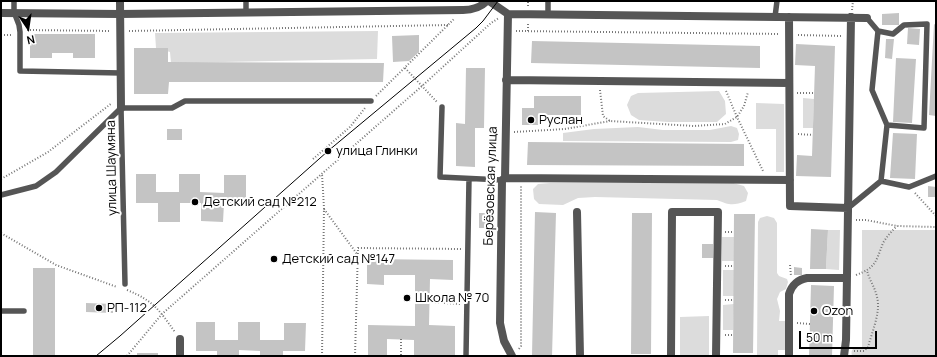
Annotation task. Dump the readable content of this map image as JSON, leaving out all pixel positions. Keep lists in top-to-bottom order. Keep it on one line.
{"streets":{"street":["Берёзовская улица"],"lane":["улица Шаумяна"]},"places":["Руслан","улица Глинки","Детский сад №212","Детский сад №147","Школа № 70","РП-112","Ozon"],"scale_bar":"50 m","north":"bottom"}
